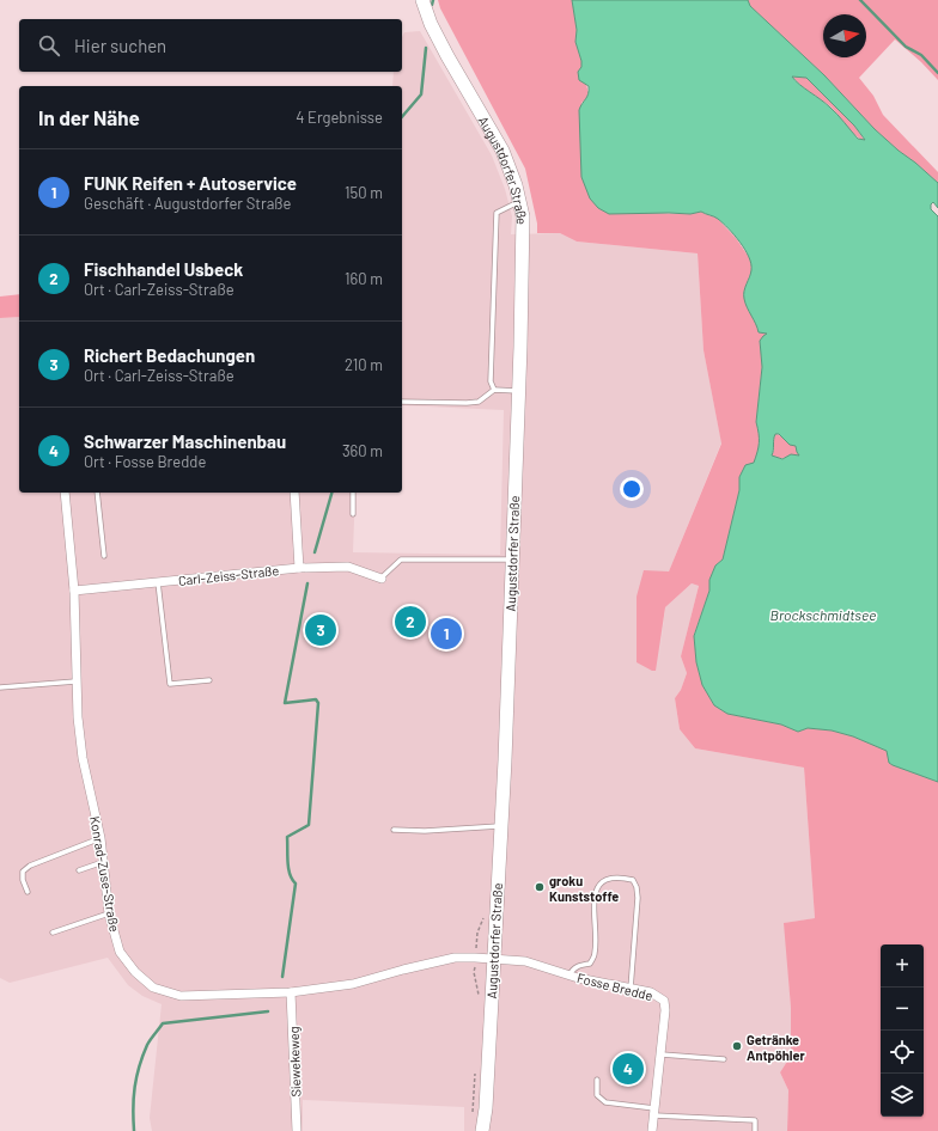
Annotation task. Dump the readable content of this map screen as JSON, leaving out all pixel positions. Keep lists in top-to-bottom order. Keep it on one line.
{"streets":{"main road":["Augustdorfer Straße"],"street":["Carl-Zeiss-Straße","Konrad-Zuse-Straße","Fosse Bredde","Siewekeweg"]},"crossings":[["Augustdorfer Straße","Konrad-Zuse-Straße"],["Augustdorfer Straße","Fosse Bredde"],["Carl-Zeiss-Straße","Konrad-Zuse-Straße"],["Konrad-Zuse-Straße","Fosse Bredde"],["Konrad-Zuse-Straße","Siewekeweg"]],"water":["Brockschmidtsee"],"places":["groku Kunststoffe","Getränke Antpöhler"],"north":"right","page":{"search":"Hier suchen","heading":["In der Nähe","4 Ergebnisse"],"list":[{"mark":"1","name":"FUNK Reifen + Autoservice","note":"Geschäft · Augustdorfer Straße","value":"150 m"},{"mark":"2","name":"Fischhandel Usbeck","note":"Ort · Carl-Zeiss-Straße","value":"160 m"},{"mark":"3","name":"Richert Bedachungen","note":"Ort · Carl-Zeiss-Straße","value":"210 m"},{"mark":"4","name":"Schwarzer Maschinenbau","note":"Ort · Fosse Bredde","value":"360 m"}],"pins":["2","3","1","4"],"map_buttons":["+","−"]}}
